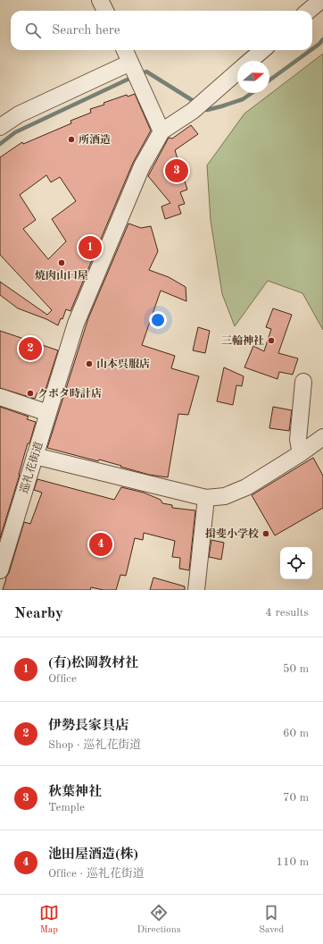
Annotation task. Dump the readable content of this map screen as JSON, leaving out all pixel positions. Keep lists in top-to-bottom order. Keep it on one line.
{"streets":{"street":["巡礼花街道"]},"places":["所酒造","焼肉山口屋","三輪神社","山本呉服店","クボタ時計店","揖斐小学校"],"north":"right","page":{"search":"Search here","pins":["3","1","2","4"],"heading":["Nearby","4 results"],"list":[{"mark":"1","name":"(有)松岡教材社","note":"Office","value":"50 m"},{"mark":"2","name":"伊勢長家具店","note":"Shop · 巡礼花街道","value":"60 m"},{"mark":"3","name":"秋葉神社","note":"Temple","value":"70 m"},{"mark":"4","name":"池田屋酒造(株)","note":"Office · 巡礼花街道","value":"110 m"}],"nav":["Map","Directions","Saved"]}}
